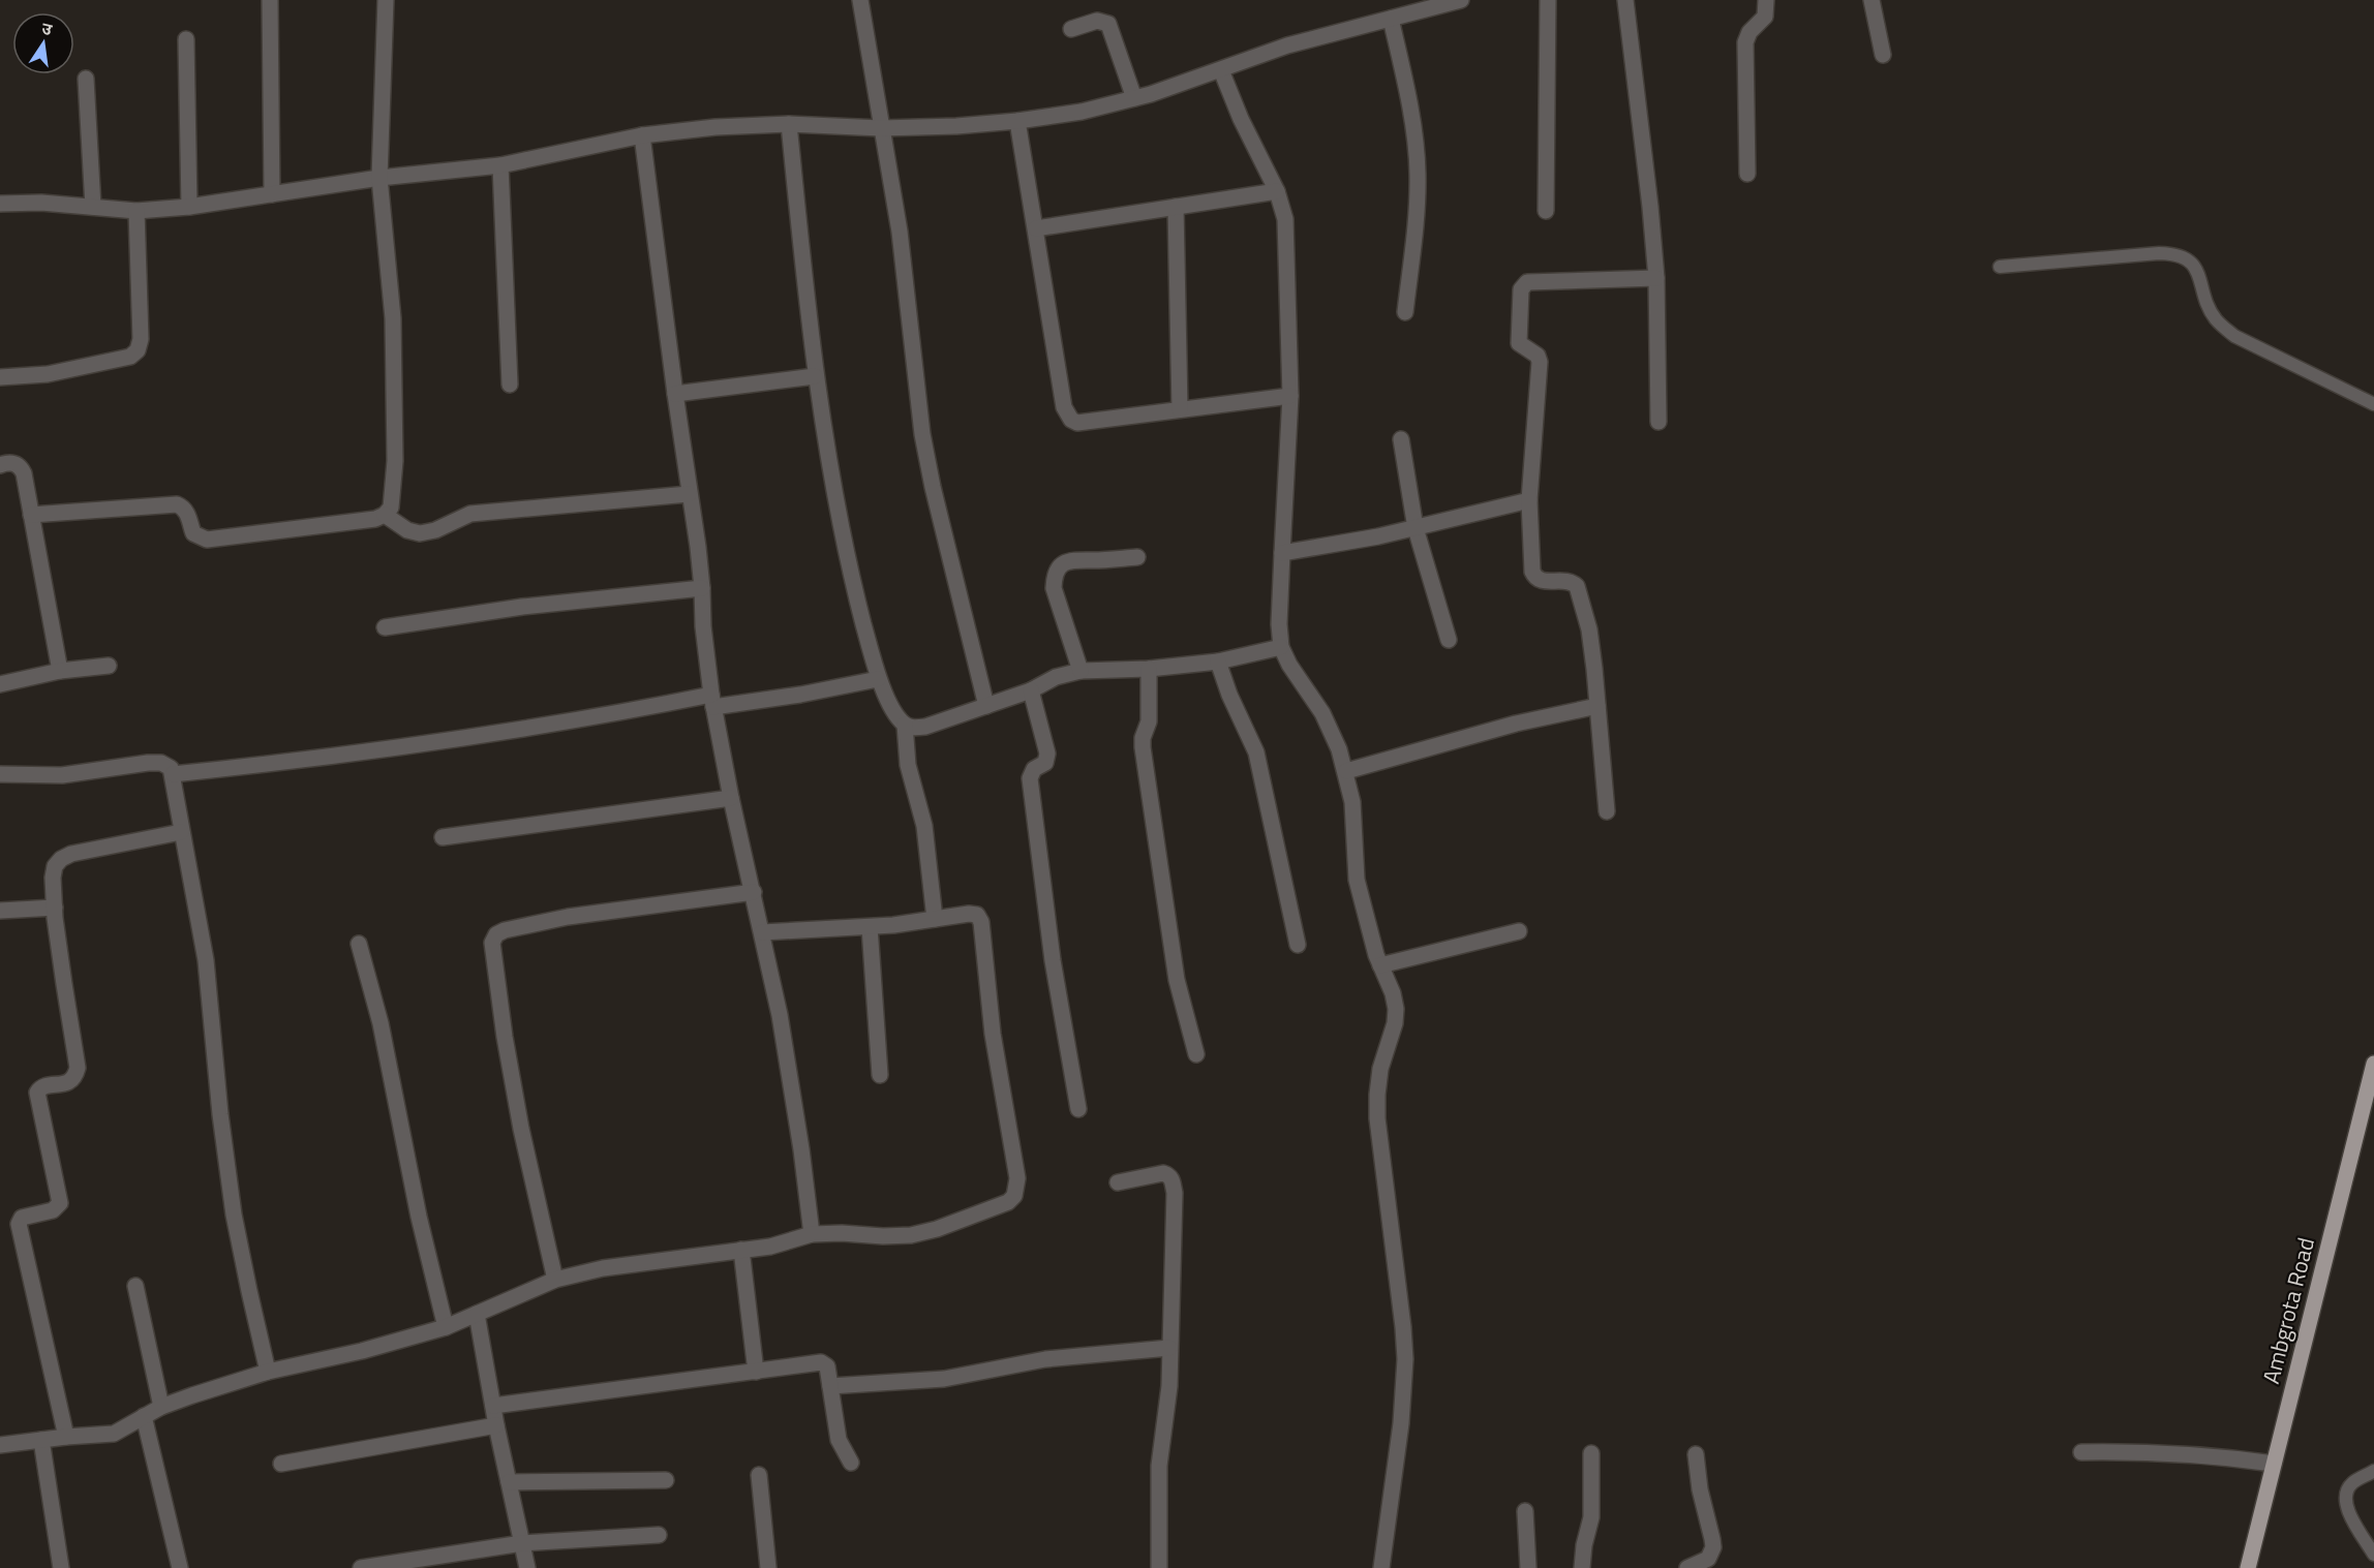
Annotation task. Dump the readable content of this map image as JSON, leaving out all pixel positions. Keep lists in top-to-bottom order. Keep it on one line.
{"streets":{"main road":["Ambgrota Road"]},"north":"top"}
